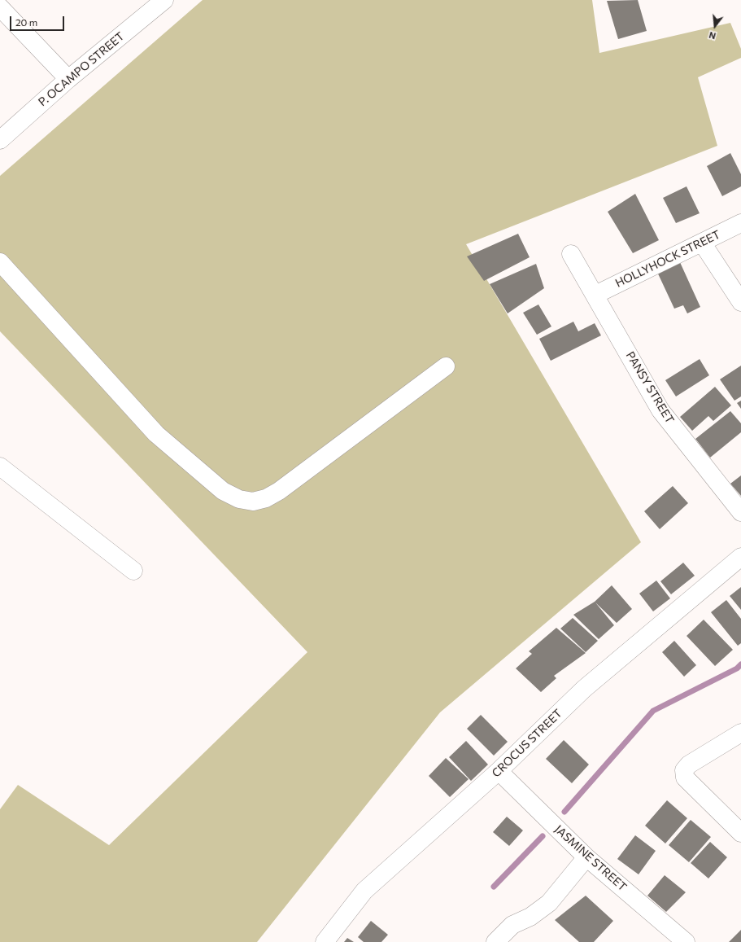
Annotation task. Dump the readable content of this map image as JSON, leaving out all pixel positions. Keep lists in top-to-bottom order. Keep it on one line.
{"streets":{"street":["P. OCAMPO STREET","HOLLYHOCK STREET","PANSY STREET","CROCUS STREET","JASMINE STREET"]},"crossings":[["HOLLYHOCK STREET","PANSY STREET"],["CROCUS STREET","JASMINE STREET"]],"scale_bar":"20 m","north":"bottom"}
